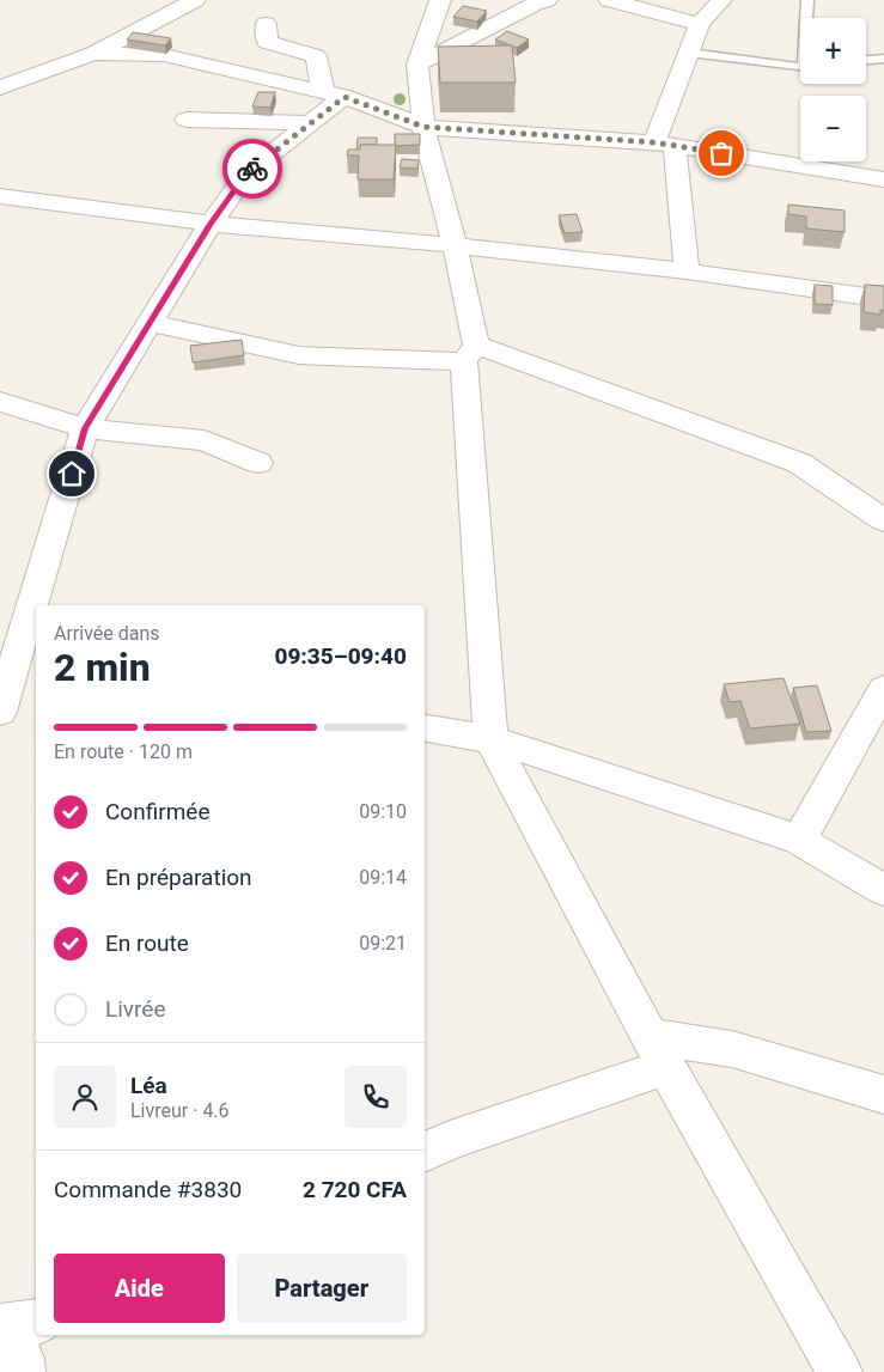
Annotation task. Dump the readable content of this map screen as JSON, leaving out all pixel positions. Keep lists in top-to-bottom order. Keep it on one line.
{"page":{"map_buttons":["+","−"],"heading":["2 min","Arrivée dans","09:35–09:40"],"panel":["Léa","Livreur · 4.6","Commande #3830","2 720 CFA"],"bar":"En route · 120 m","list":[["Confirmée","09:10"],["En préparation","09:14"],["En route","09:21"],"Livrée"],"buttons":["Aide","Partager"]}}
